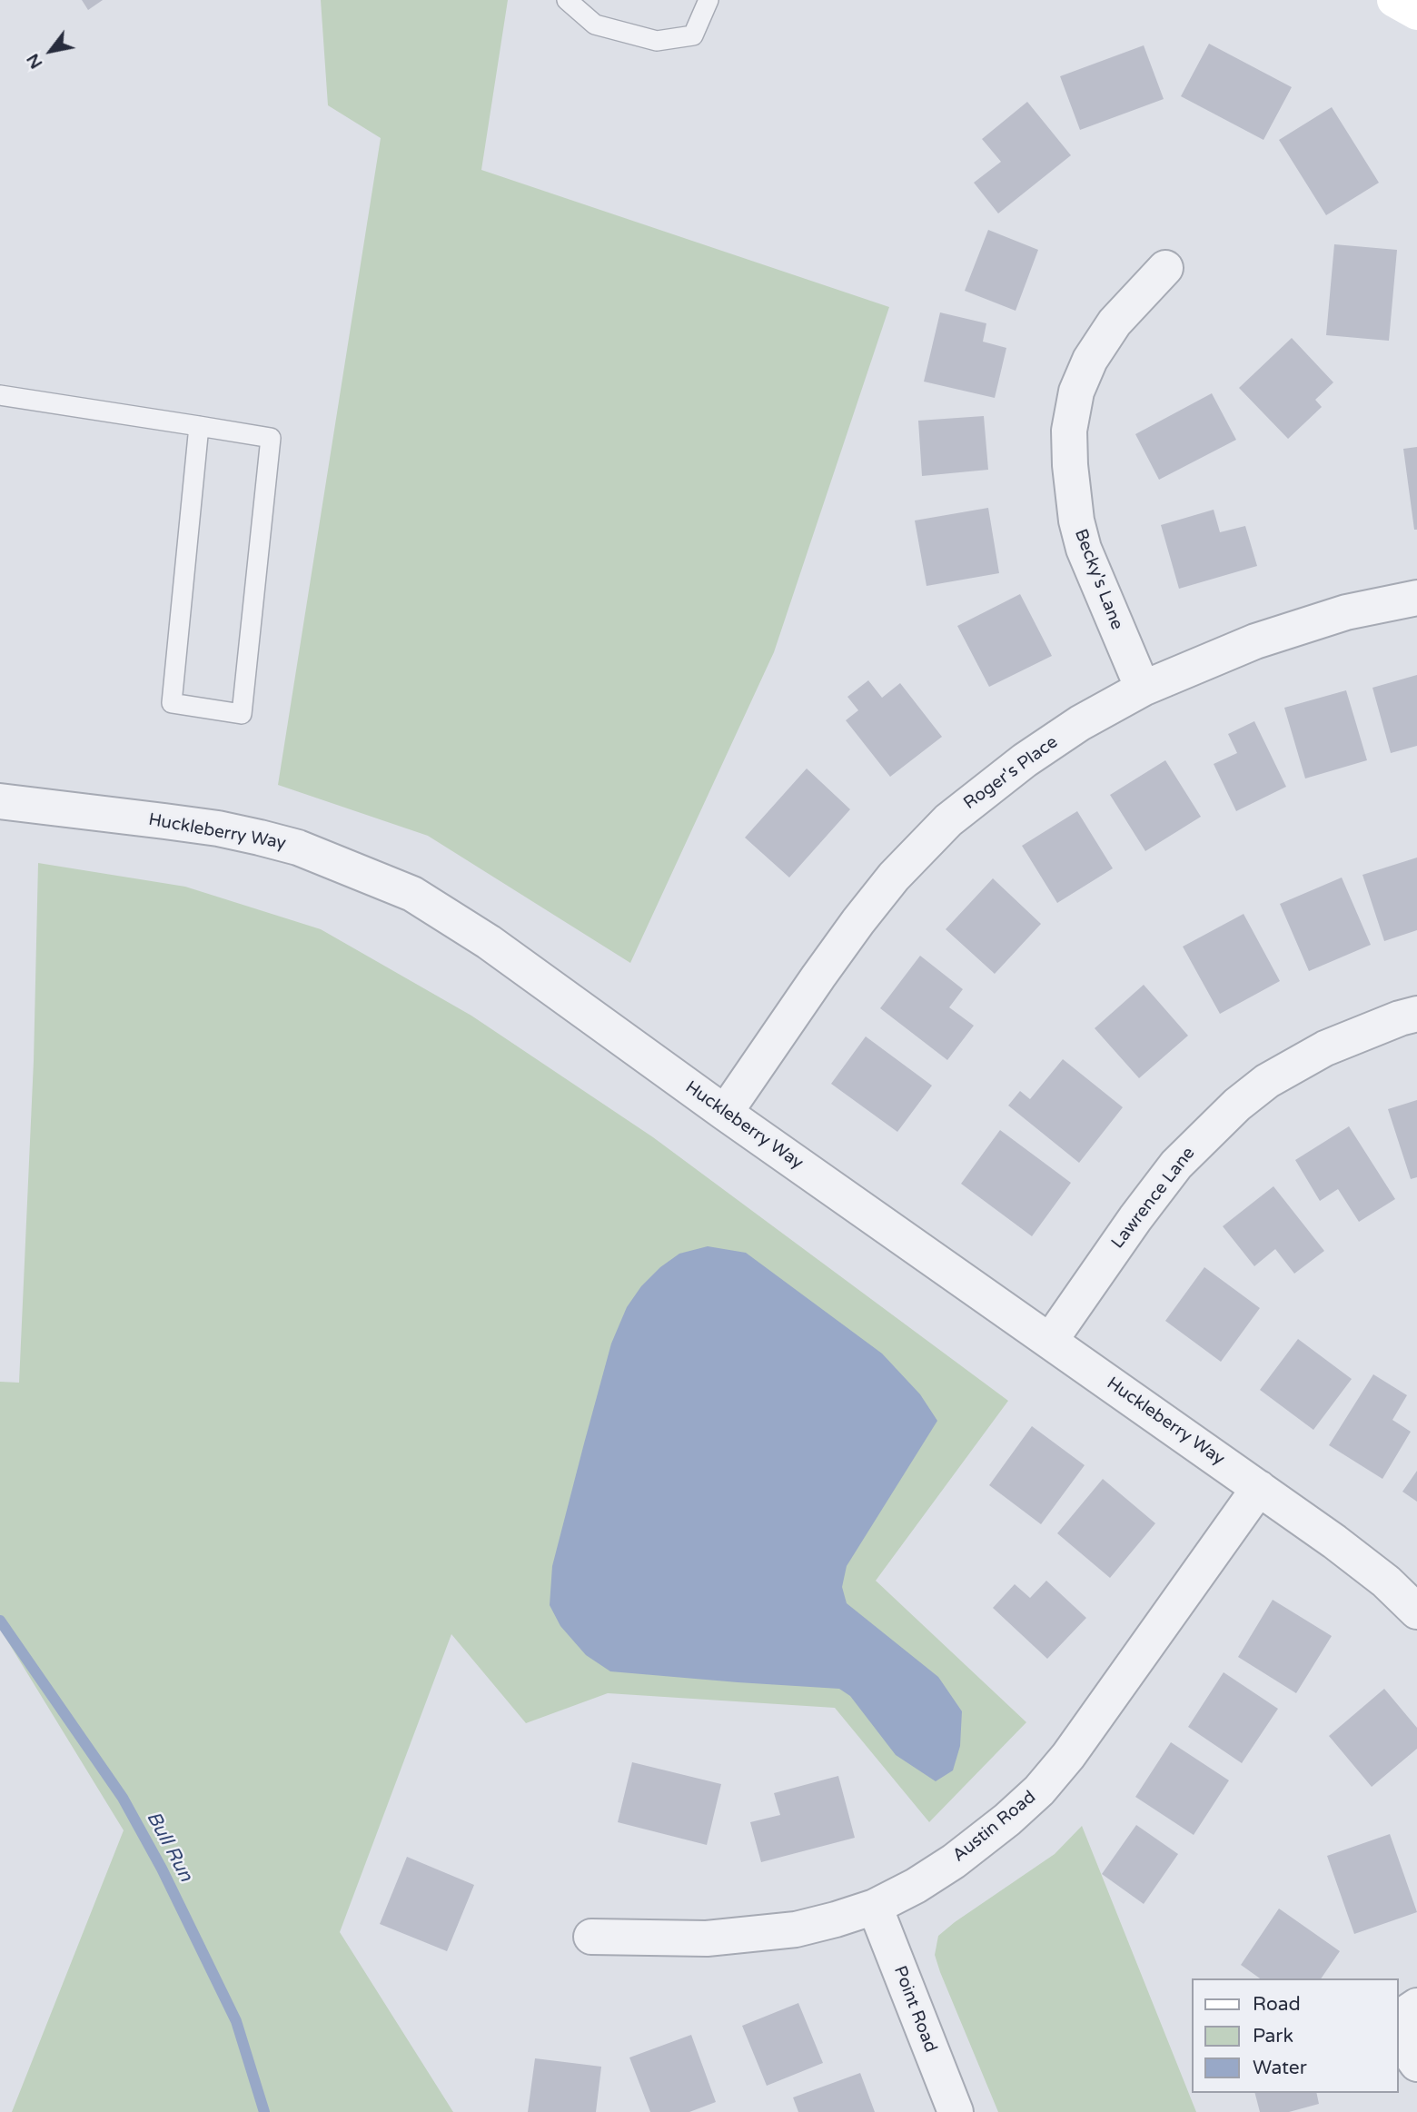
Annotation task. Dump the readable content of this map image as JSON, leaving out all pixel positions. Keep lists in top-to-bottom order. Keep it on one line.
{"streets":{"street":["Becky's Lane","Roger's Place","Huckleberry Way","Lawrence Lane","Austin Road","Point Road"]},"crossings":[["Becky's Lane","Roger's Place"],["Roger's Place","Huckleberry Way"],["Huckleberry Way","Lawrence Lane"],["Huckleberry Way","Austin Road"],["Austin Road","Point Road"]],"water":["Bull Run"],"legend":["Road","Park","Water"],"north":"bottom left"}
